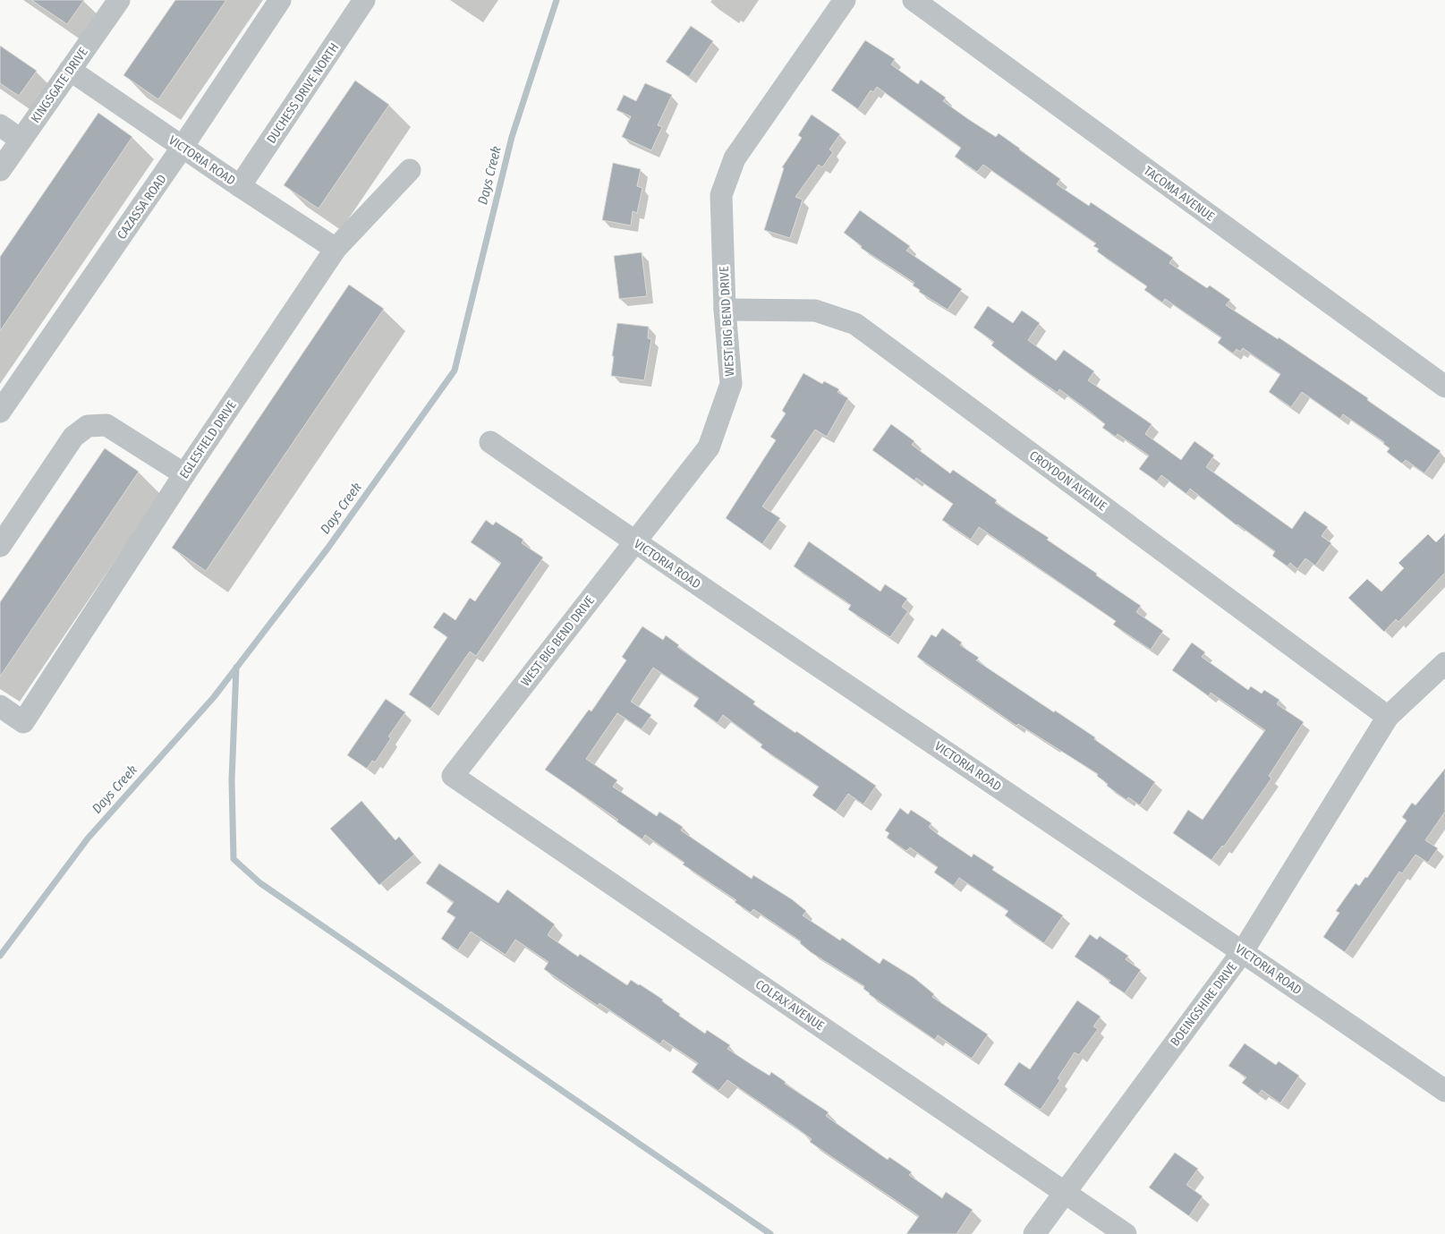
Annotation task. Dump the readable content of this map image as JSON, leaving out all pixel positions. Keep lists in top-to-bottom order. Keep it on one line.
{"streets":{"street":["KINGSGATE DRIVE","DUCHESS DRIVE NORTH","VICTORIA ROAD","TACOMA AVENUE","CAZASSA ROAD","WEST BIG BEND DRIVE","EGLESFIELD DRIVE","CROYDON AVENUE","BOEINGSHIRE DRIVE","COLFAX AVENUE"]},"crossings":[["KINGSGATE DRIVE","VICTORIA ROAD"],["DUCHESS DRIVE NORTH","VICTORIA ROAD"],["VICTORIA ROAD","CAZASSA ROAD"],["VICTORIA ROAD","WEST BIG BEND DRIVE"],["VICTORIA ROAD","EGLESFIELD DRIVE"],["VICTORIA ROAD","BOEINGSHIRE DRIVE"],["WEST BIG BEND DRIVE","CROYDON AVENUE"],["WEST BIG BEND DRIVE","COLFAX AVENUE"],["CROYDON AVENUE","BOEINGSHIRE DRIVE"],["BOEINGSHIRE DRIVE","COLFAX AVENUE"]],"water":["Days Creek"]}
